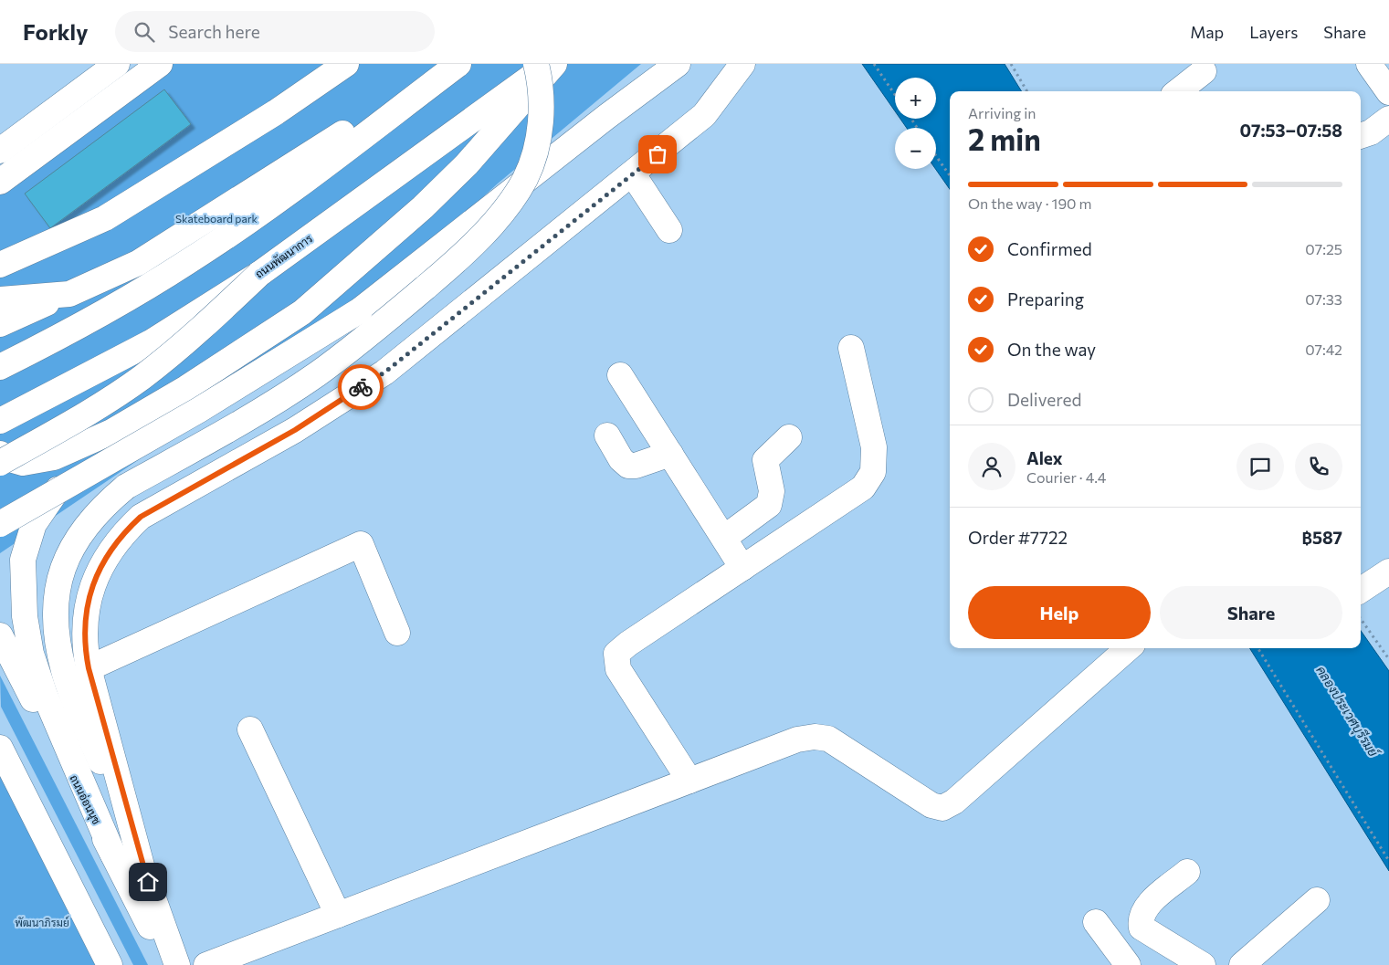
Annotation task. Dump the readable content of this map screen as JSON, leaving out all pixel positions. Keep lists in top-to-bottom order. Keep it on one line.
{"streets":{"main road":["ถนนพัฒนาการ","ถนนอ่อนนุช"]},"water":["คลองประเวศบุรีรมย์"],"parks":["Skateboard park","พัฒนาภิรมย์"],"page":{"header":"Forkly","search":"Search here","nav":["Map","Layers","Share"],"map_buttons":["+","−"],"heading":["2 min","Arriving in","07:53–07:58"],"panel":["Alex","Courier · 4.4","Order #7722","฿587"],"bar":"On the way · 190 m","list":[["Confirmed","07:25"],["Preparing","07:33"],["On the way","07:42"],"Delivered"],"buttons":["Help","Share"]}}
